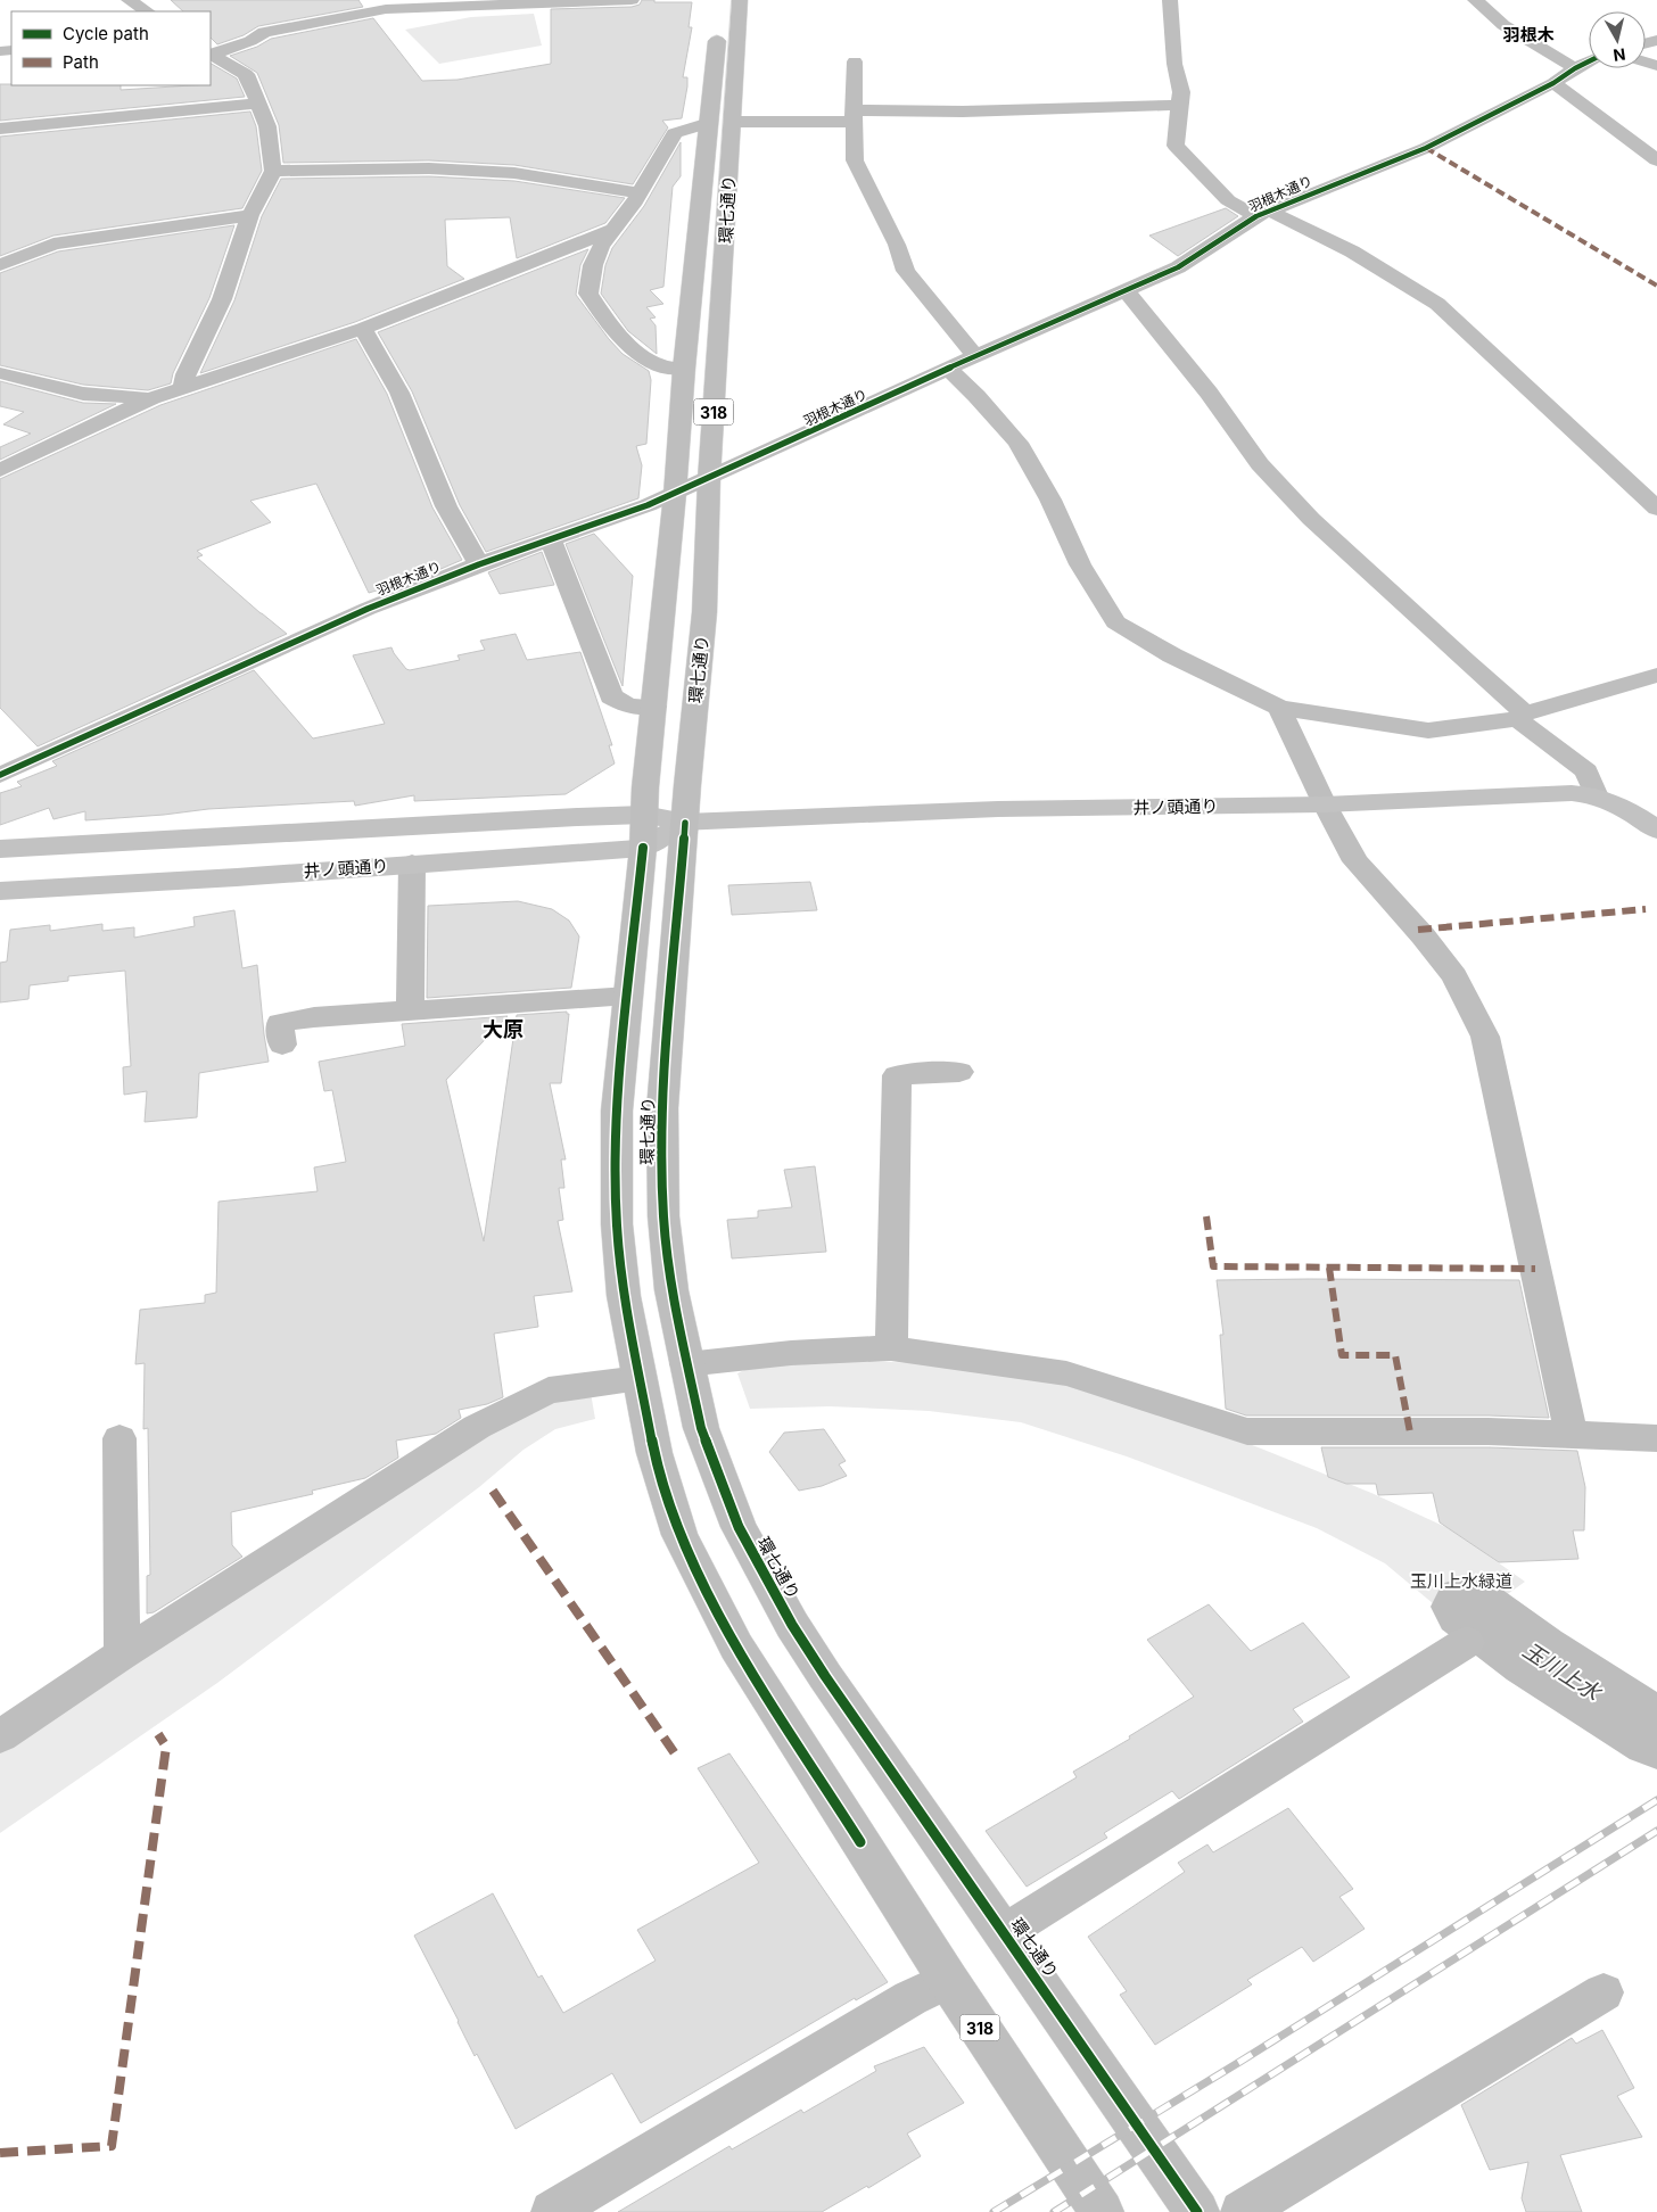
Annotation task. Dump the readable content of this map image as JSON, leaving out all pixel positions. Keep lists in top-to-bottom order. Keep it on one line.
{"streets":{"main road":["環七通り","318","井ノ頭通り"],"street":["羽根木通り"]},"crossings":[["羽根木通り","環七通り"],["環七通り","井ノ頭通り"]],"districts":["羽根木","大原"],"water":["玉川上水"],"parks":["玉川上水緑道"],"legend":["Cycle path","Path"],"north":"bottom"}
